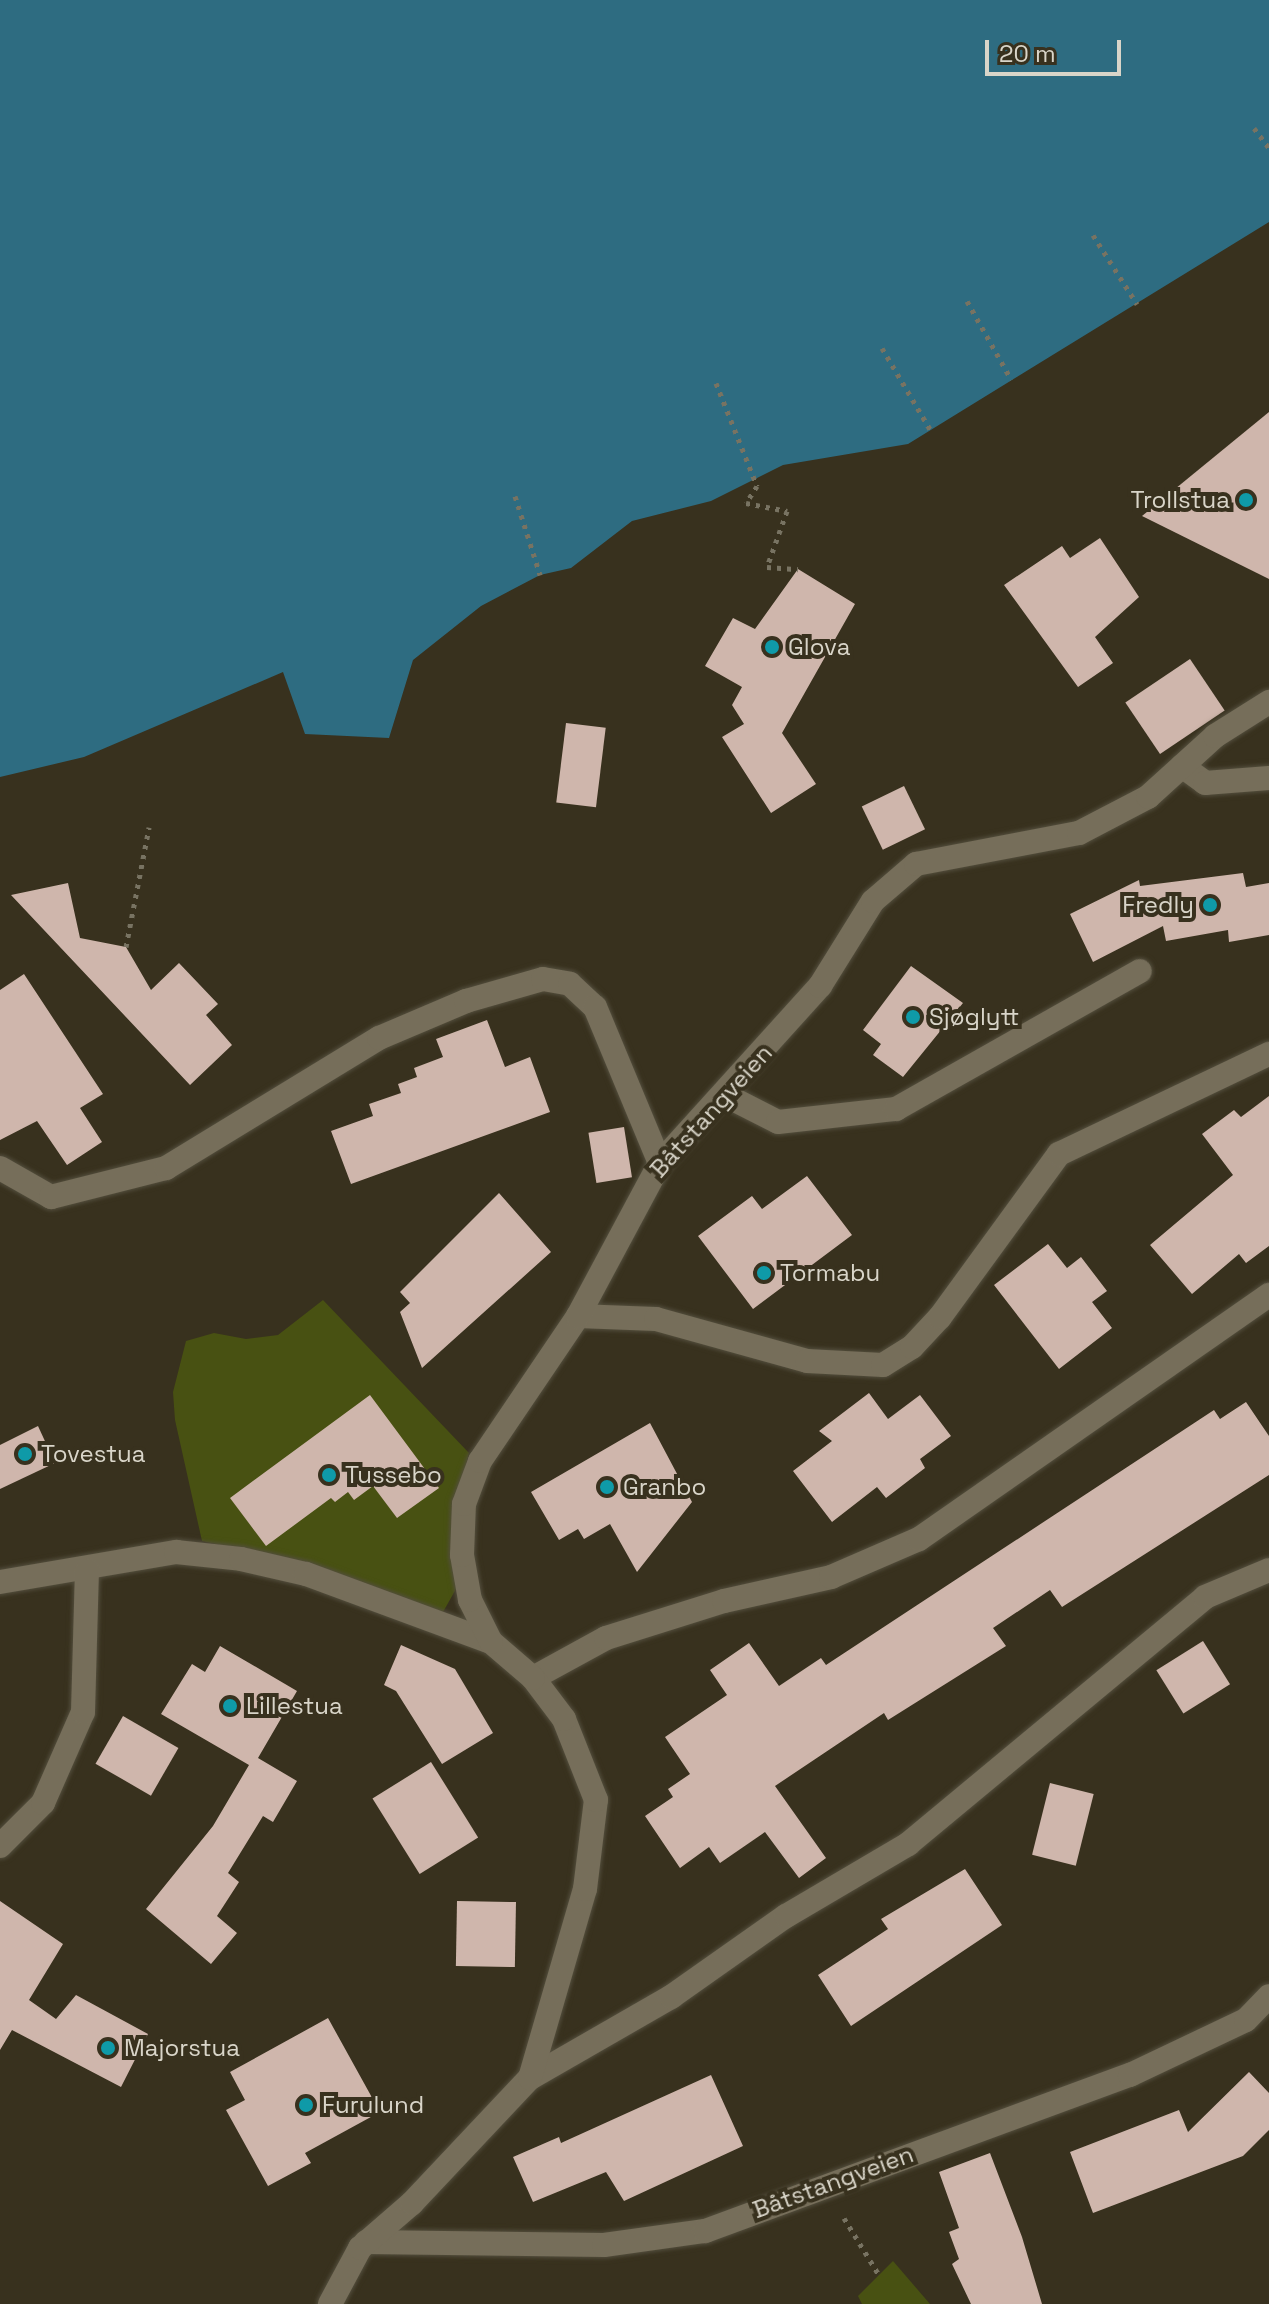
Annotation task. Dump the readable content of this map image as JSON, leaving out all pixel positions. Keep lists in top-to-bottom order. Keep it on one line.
{"streets":{"street":["Båtstangveien"]},"places":["Trollstua","Glova","Fredly","Sjøglytt","Tormabu","Tovestua","Tussebo","Granbo","Lillestua","Majorstua","Furulund"],"scale_bar":"20 m"}
